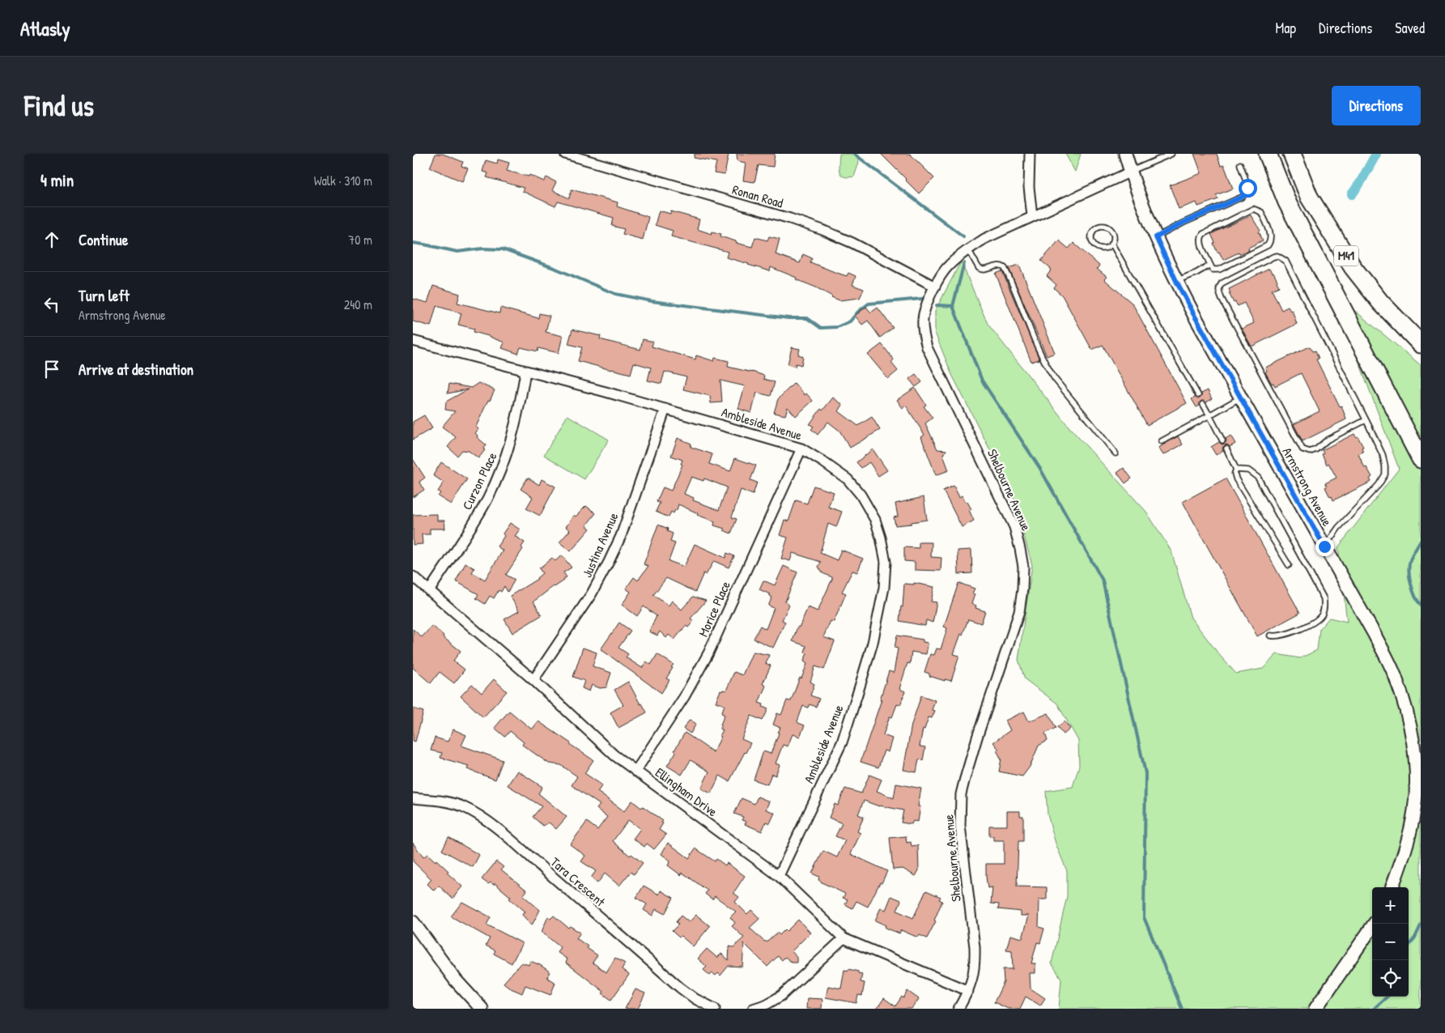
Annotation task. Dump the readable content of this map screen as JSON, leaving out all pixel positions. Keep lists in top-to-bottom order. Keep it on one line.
{"streets":{"highway":["M41"],"street":["Ronan Road","Ambleside Avenue","Curzon Place","Armstrong Avenue","Shelbourne Avenue","Justina Avenue","Morice Place","Ellingham Drive","Tara Crescent"]},"crossings":[["Ronan Road","Shelbourne Avenue"],["Ambleside Avenue","Curzon Place"],["Ambleside Avenue","Justina Avenue"],["Ambleside Avenue","Morice Place"],["Ambleside Avenue","Ellingham Drive"],["Curzon Place","Ellingham Drive"],["Armstrong Avenue","Shelbourne Avenue"],["Shelbourne Avenue","Ellingham Drive"],["Justina Avenue","Ellingham Drive"],["Morice Place","Ellingham Drive"]],"page":{"header":"Atlasly","nav":["Map","Directions","Saved"],"buttons":"Directions","title":"Find us","heading":["4 min","Walk · 310 m"],"list":[["Continue","70 m"],["Turn left","Armstrong Avenue","240 m"],"Arrive at destination"],"map_buttons":["+","−"]}}
